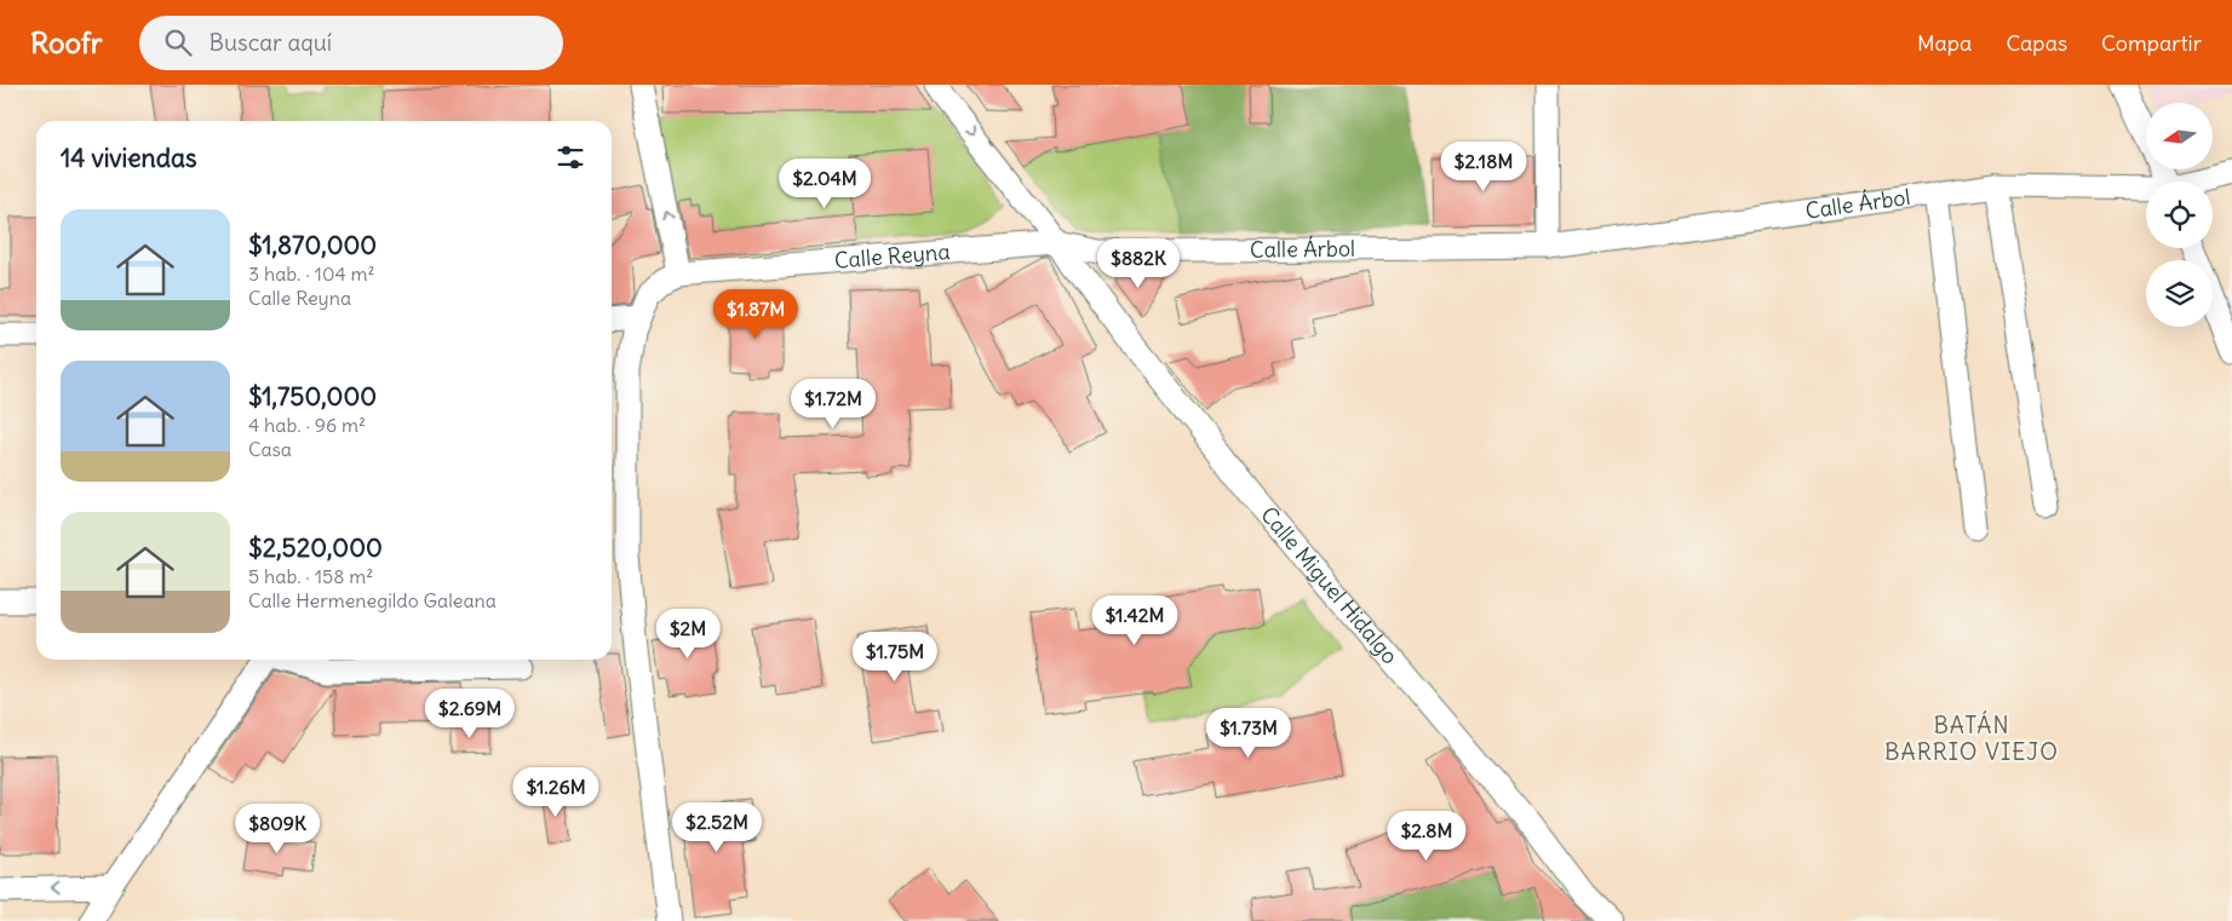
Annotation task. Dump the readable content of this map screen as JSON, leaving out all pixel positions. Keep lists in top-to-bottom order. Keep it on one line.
{"streets":{"street":["Calle Árbol","Calle Reyna","Calle Miguel Hidalgo"]},"crossings":[["Calle Árbol","Calle Reyna"],["Calle Árbol","Calle Miguel Hidalgo"],["Calle Reyna","Calle Miguel Hidalgo"]],"districts":["BATÁN BARRIO VIEJO"],"north":"left","page":{"header":"Roofr","search":"Buscar aquí","nav":["Mapa","Capas","Compartir"],"heading":"14 viviendas","price":["$2.18M","$2.04M","$882K","$1.87M","$1.72M","$1.42M","$2M","$1.75M","$2.69M","$1.73M","$1.26M","$2.52M","$809K","$2.8M"],"list":[{"name":"$1,870,000","note":"3 hab. · 104 m² · Calle Reyna"},{"name":"$1,750,000","note":"4 hab. · 96 m² · Casa"},{"name":"$2,520,000","note":"5 hab. · 158 m² · Calle Hermenegildo Galeana"}]}}
